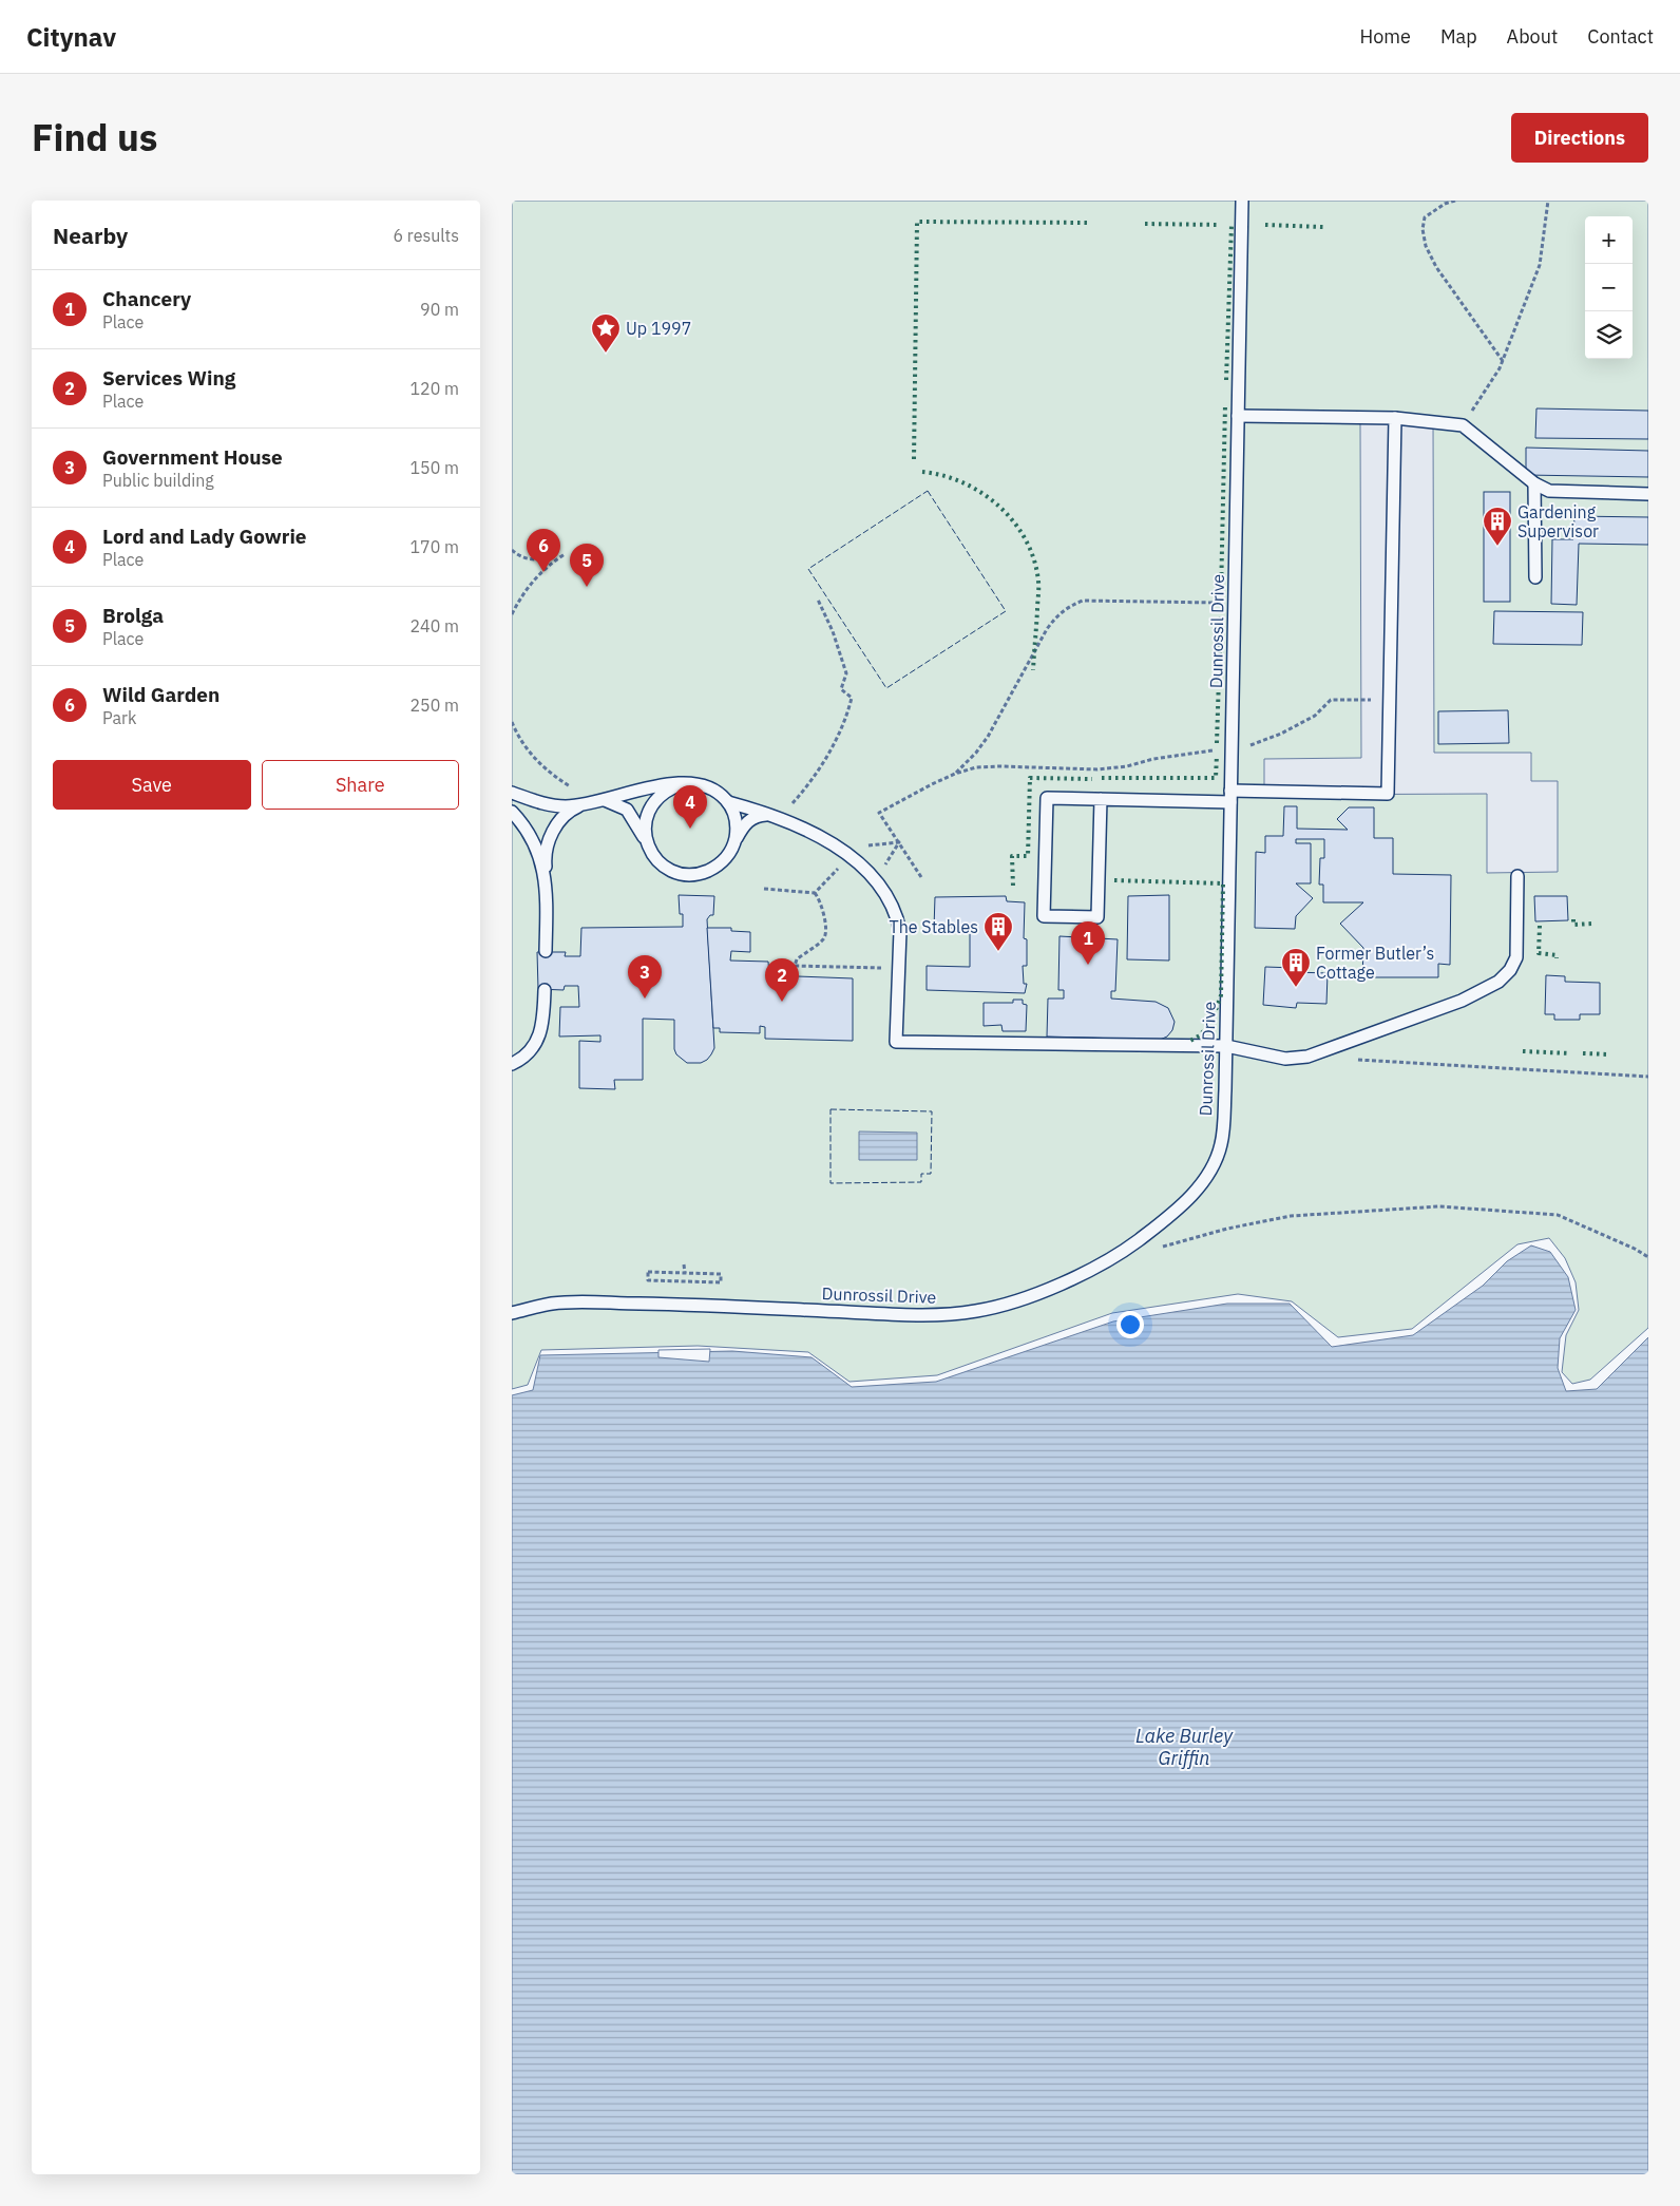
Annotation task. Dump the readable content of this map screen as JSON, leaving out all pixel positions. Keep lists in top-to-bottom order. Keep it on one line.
{"streets":{"lane":["Dunrossil Drive"]},"water":["Lake Burley Griffin"],"places":{"place":["Up 1997"],"building":["Gardening Supervisor","The Stables","Former Butler’s Cottage"]},"page":{"header":"Citynav","nav":["Home","Map","About","Contact"],"title":"Find us","buttons":["Directions",["Save","Share"]],"heading":["Nearby","6 results"],"map_buttons":["+","−"],"list":[{"mark":"1","name":"Chancery","note":"Place","value":"90 m"},{"mark":"2","name":"Services Wing","note":"Place","value":"120 m"},{"mark":"3","name":"Government House","note":"Public building","value":"150 m"},{"mark":"4","name":"Lord and Lady Gowrie","note":"Place","value":"170 m"},{"mark":"5","name":"Brolga","note":"Place","value":"240 m"},{"mark":"6","name":"Wild Garden","note":"Park","value":"250 m"}],"pins":["6","5","4","1","3","2"]}}
